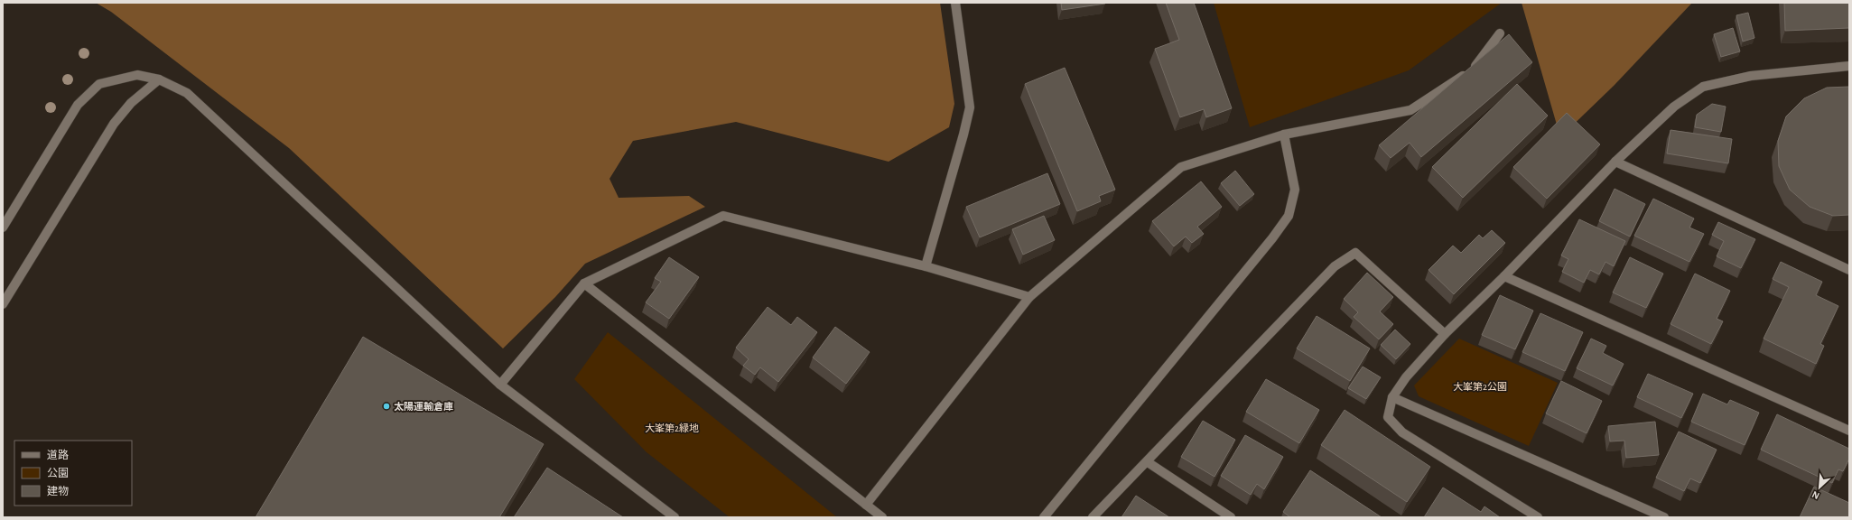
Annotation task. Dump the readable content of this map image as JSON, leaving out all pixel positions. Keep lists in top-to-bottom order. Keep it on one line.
{"parks":["大峯第2公園","大峯第2緑地"],"places":["太陽運輸倉庫"],"legend":["道路","公園","建物"],"north":"bottom left"}
